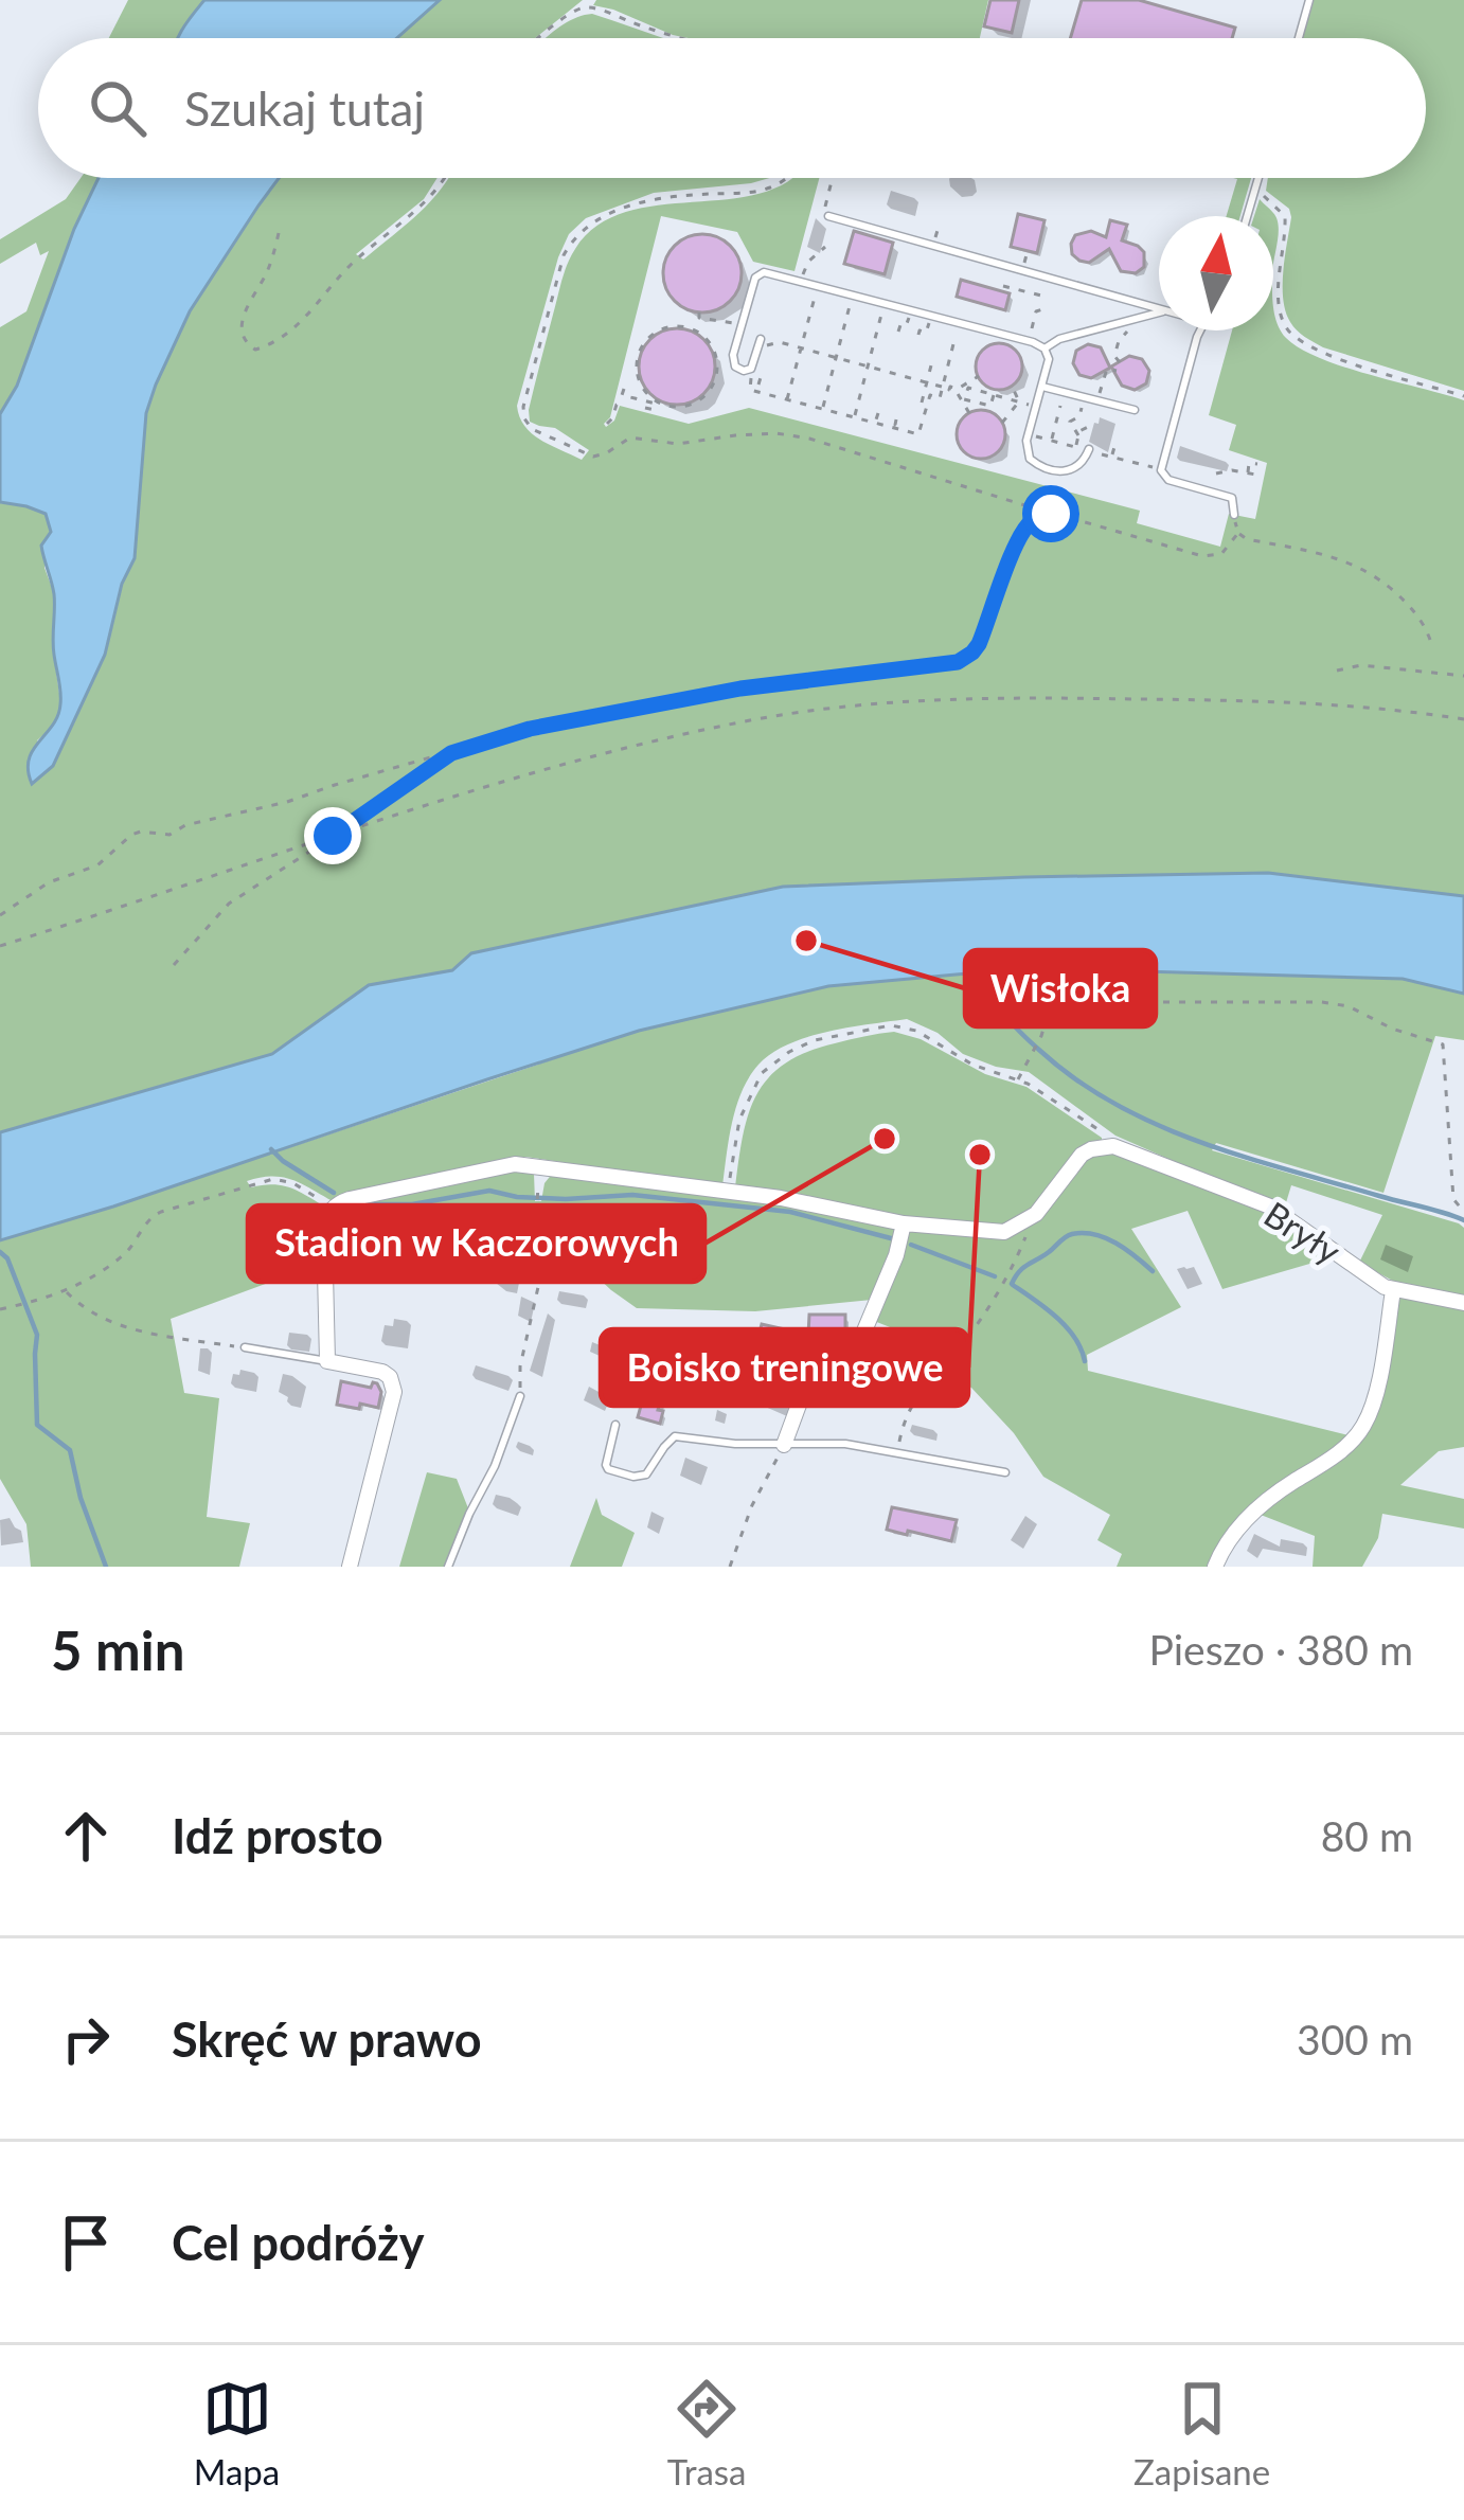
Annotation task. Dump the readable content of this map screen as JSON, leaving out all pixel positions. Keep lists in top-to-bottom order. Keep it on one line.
{"streets":{"street":["Bryły"]},"places":["Wisłoka","Stadion w Kaczorowych","Boisko treningowe"],"north":"top","page":{"search":"Szukaj tutaj","heading":["5 min","Pieszo · 380 m"],"list":[["Idź prosto","80 m"],["Skręć w prawo","300 m"],"Cel podróży"],"nav":["Mapa","Trasa","Zapisane"]}}
